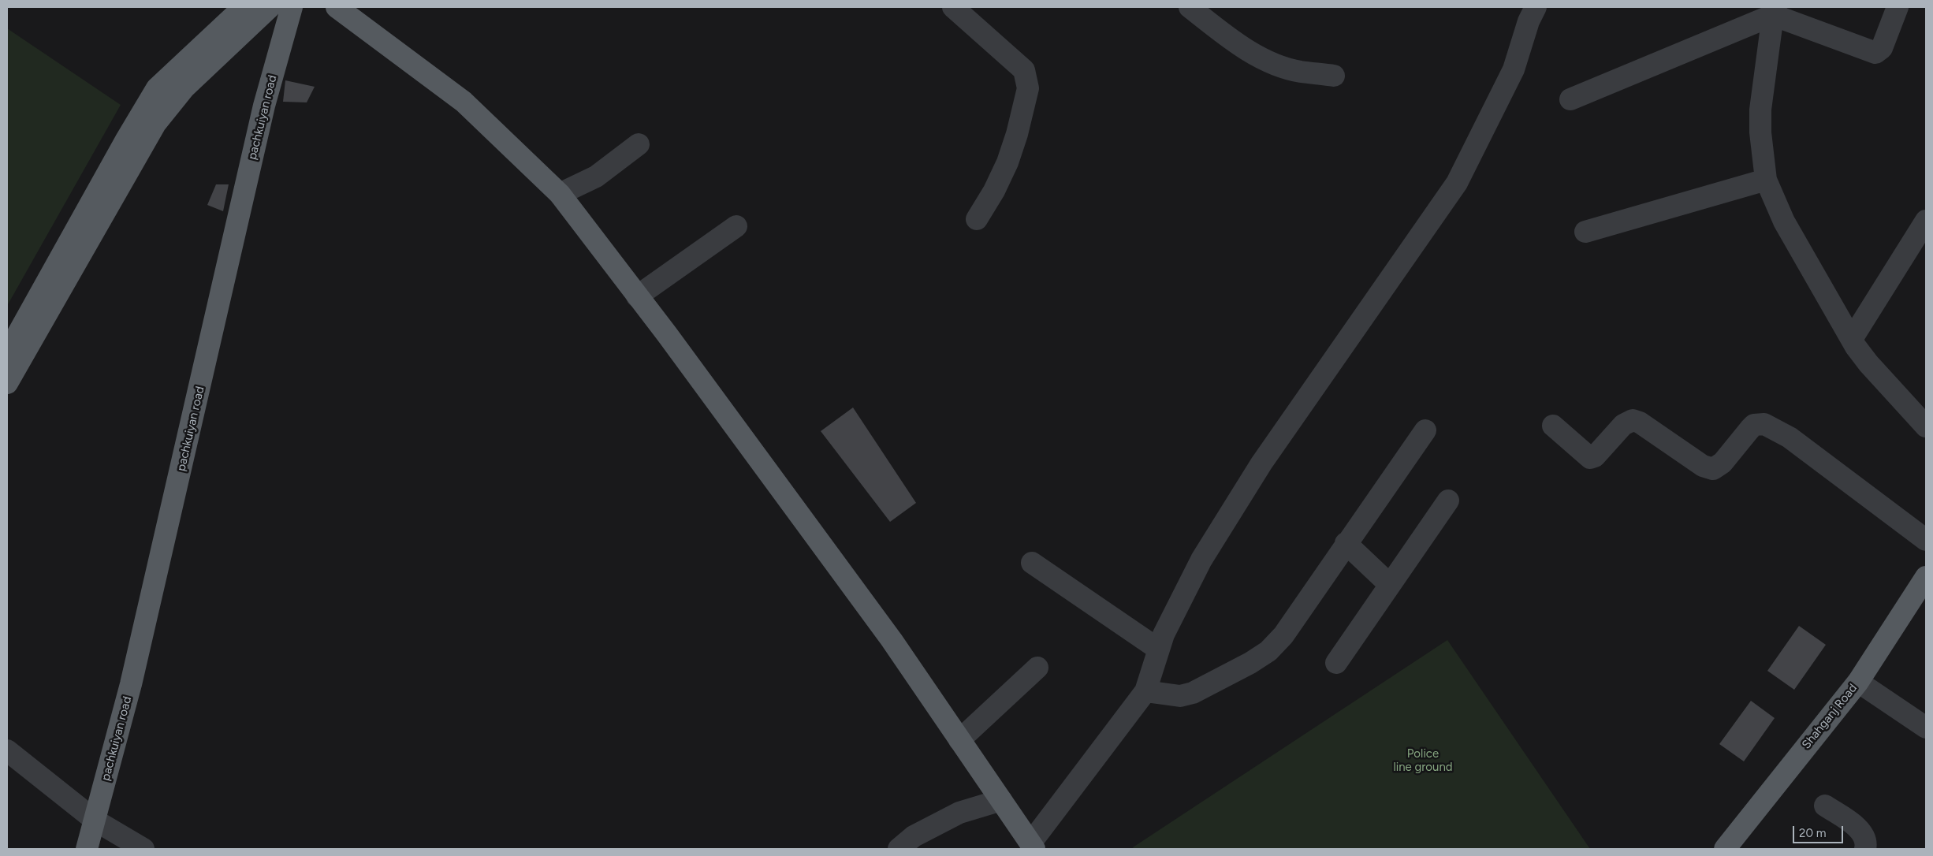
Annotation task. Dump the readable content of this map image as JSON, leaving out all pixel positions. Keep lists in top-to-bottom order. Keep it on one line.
{"streets":{"main road":["pachkuiyan road","Shahganj Road"]},"parks":["Police line ground"],"scale_bar":"20 m"}
